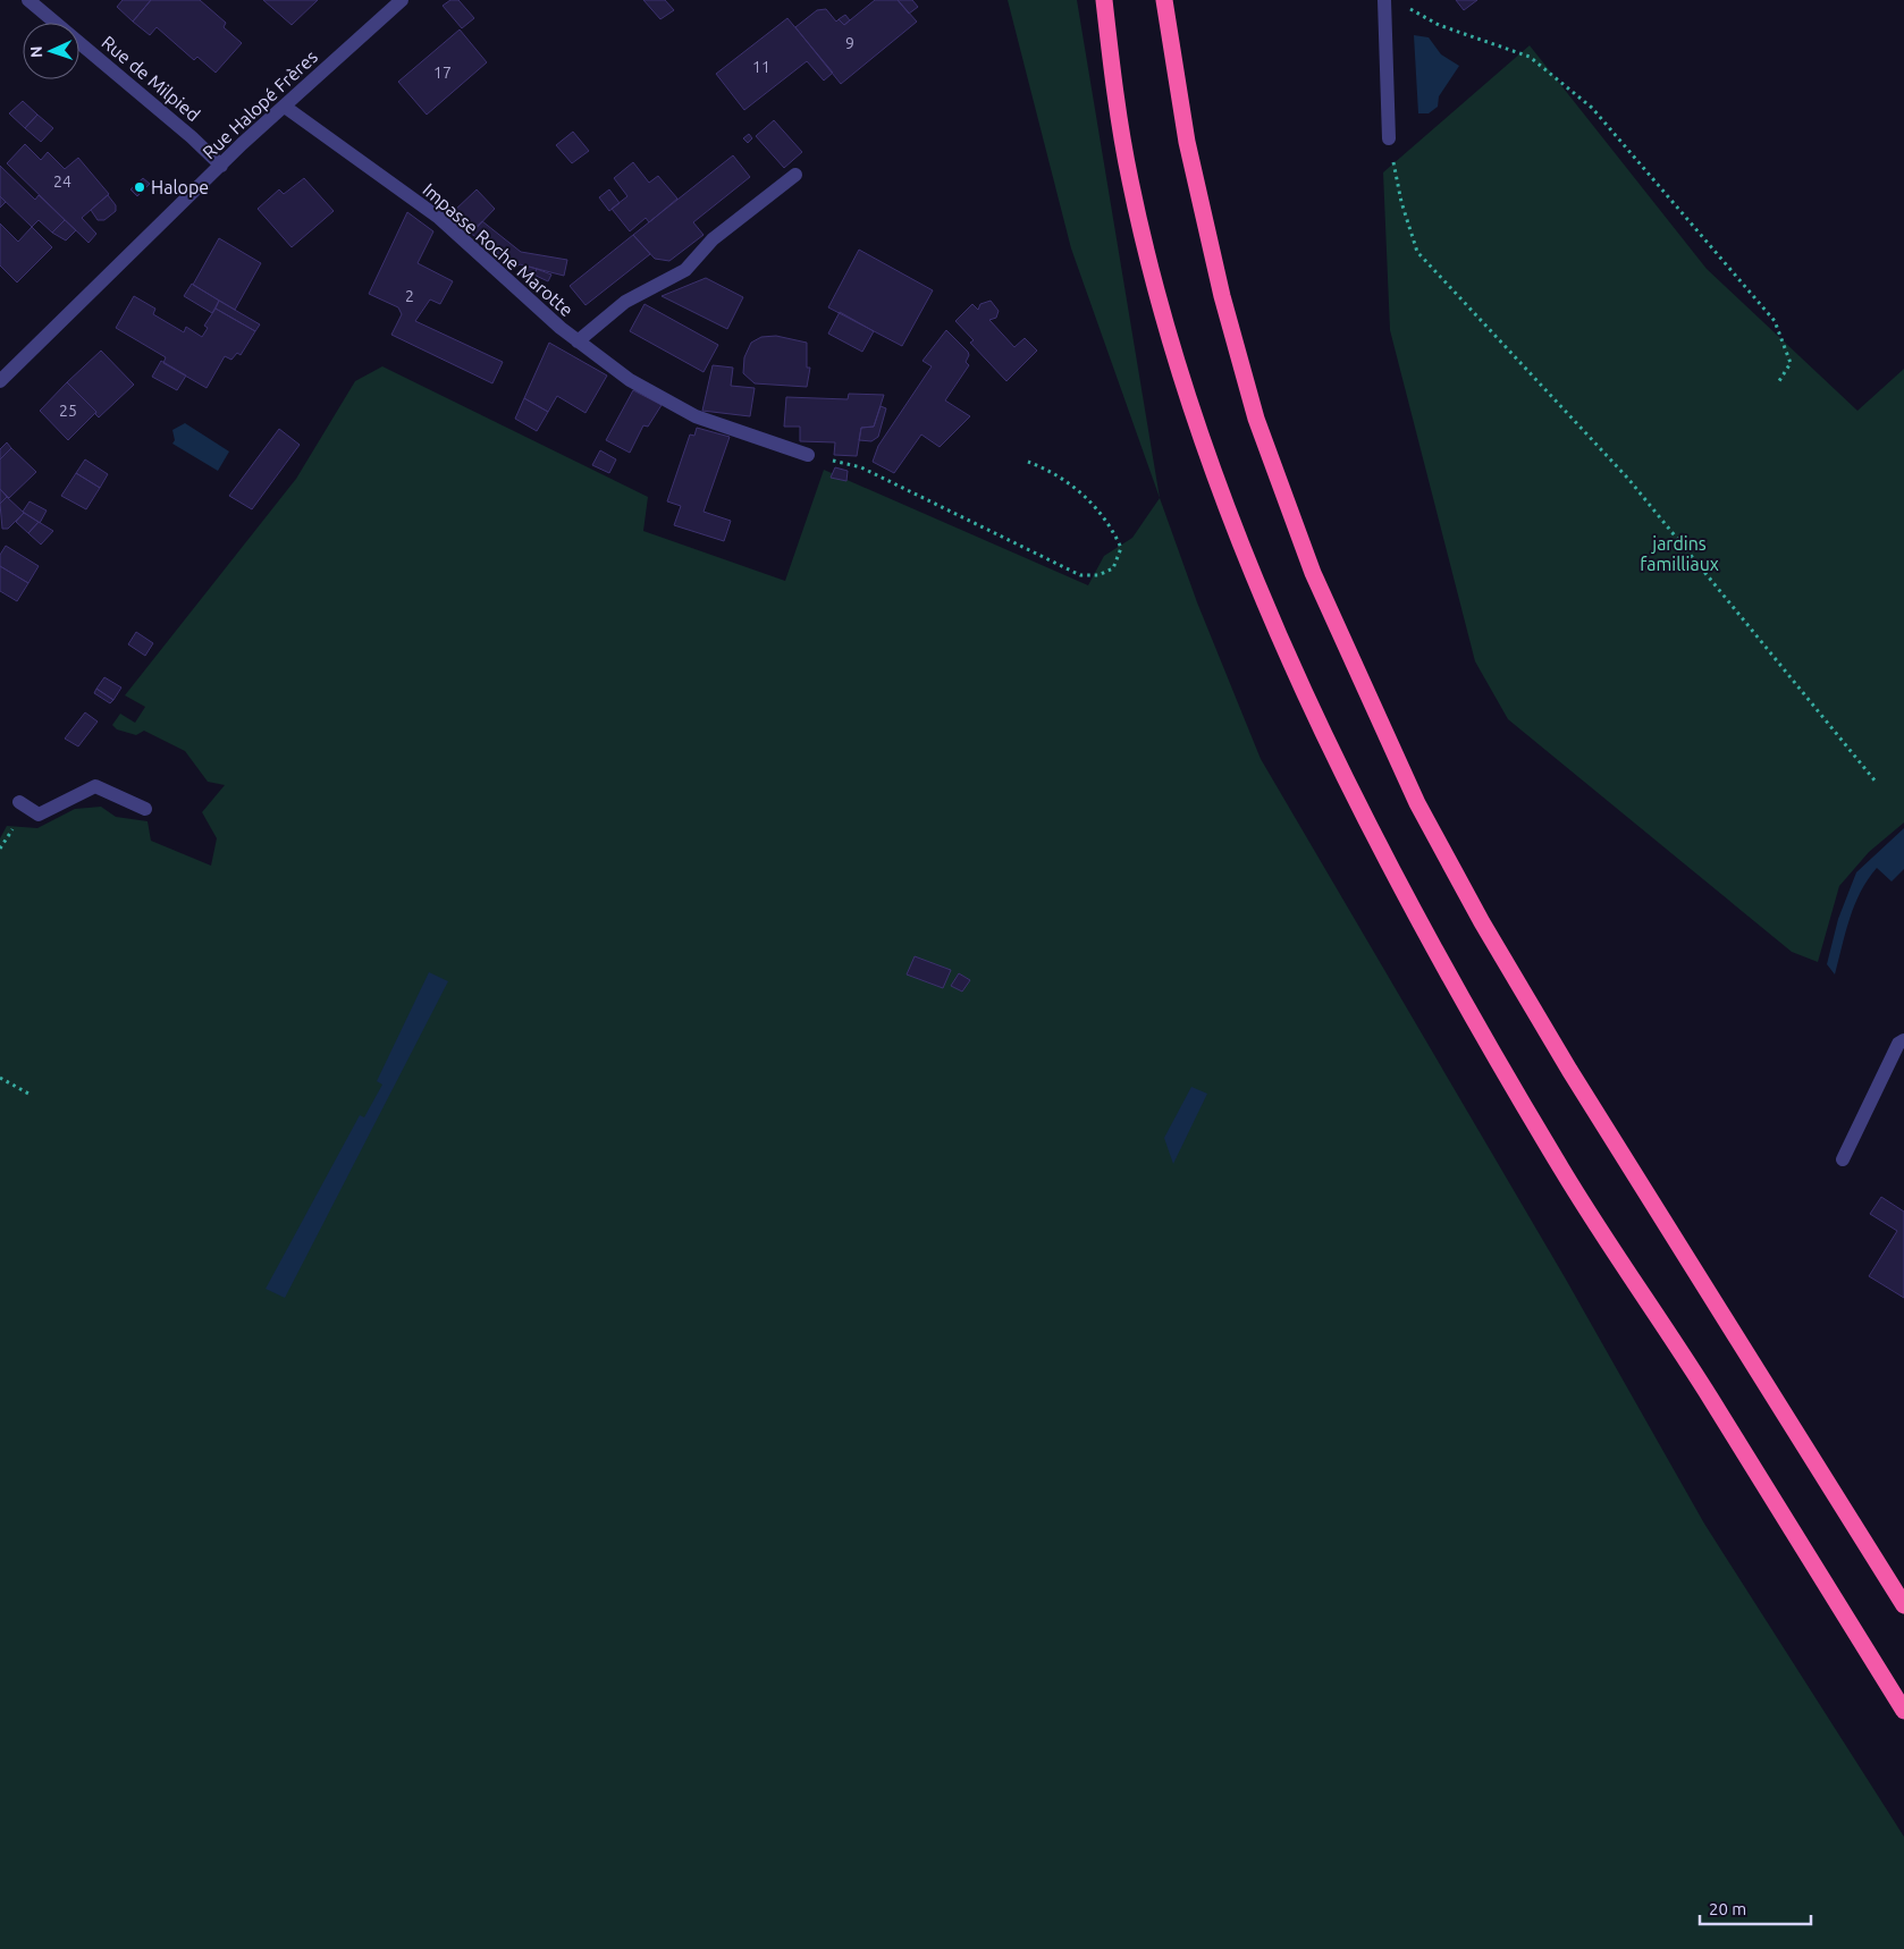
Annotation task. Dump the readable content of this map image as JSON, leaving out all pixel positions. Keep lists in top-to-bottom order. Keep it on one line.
{"streets":{"street":["Rue de Milpied","Rue Halopé Frères","Impasse Roche Marotte"]},"crossings":[["Rue de Milpied","Rue Halopé Frères"],["Rue Halopé Frères","Impasse Roche Marotte"]],"parks":["jardins familliaux"],"places":["Halope"],"house_numbers":["9","11","17","24","2","25"],"scale_bar":"20 m","north":"left"}
